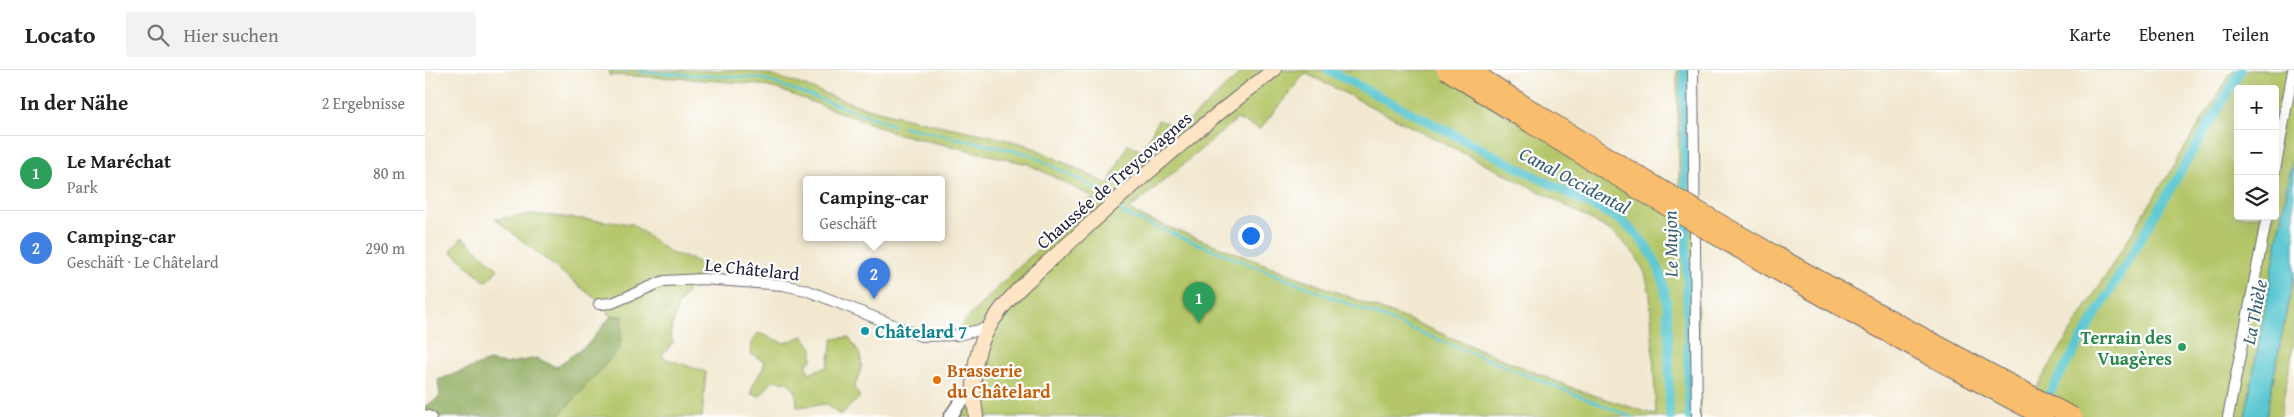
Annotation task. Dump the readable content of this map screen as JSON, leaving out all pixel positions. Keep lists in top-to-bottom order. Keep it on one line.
{"streets":{"main road":["Chaussée de Treycovagnes"],"street":["Le Châtelard"]},"crossings":[["Chaussée de Treycovagnes","Le Châtelard"]],"water":["Canal Occidental","Le Mujon","La Thièle"],"places":["Châtelard 7","Terrain des Vuagères","Brasserie du Châtelard"],"page":{"header":"Locato","search":"Hier suchen","nav":["Karte","Ebenen","Teilen"],"heading":["In der Nähe","2 Ergebnisse"],"map_buttons":["+","−"],"list":[{"mark":"1","name":"Le Maréchat","note":"Park","value":"80 m"},{"mark":"2","name":"Camping-car","note":"Geschäft · Le Châtelard","value":"290 m"}],"popup":["Camping-car","Geschäft"],"pins":["2","1"]}}
